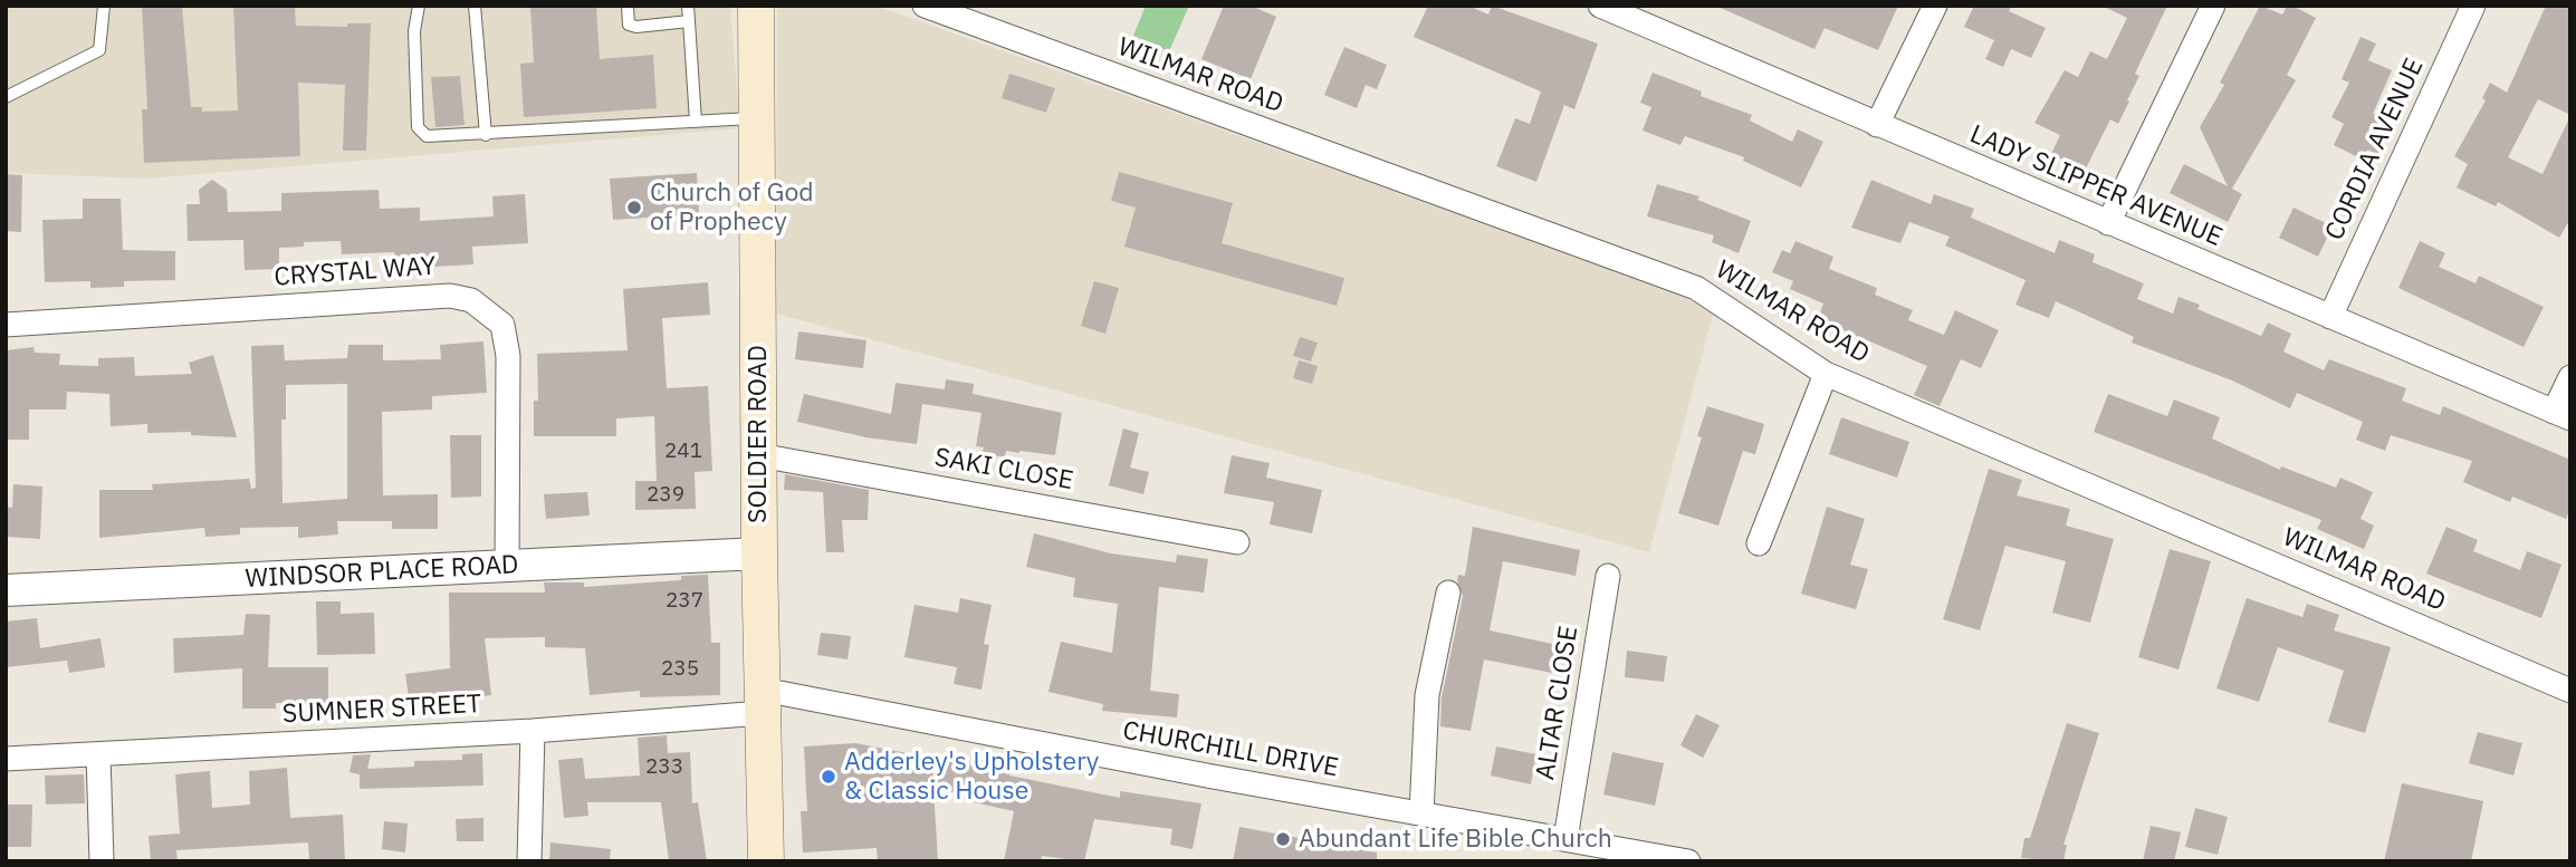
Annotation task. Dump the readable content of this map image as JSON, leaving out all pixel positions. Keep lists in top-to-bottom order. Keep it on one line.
{"streets":{"main road":["SOLDIER ROAD"],"street":["WILMAR ROAD","CORDIA AVENUE","LADY SLIPPER AVENUE","CRYSTAL WAY","SAKI CLOSE","WINDSOR PLACE ROAD","ALTAR CLOSE","SUMNER STREET","CHURCHILL DRIVE"]},"crossings":[["CORDIA AVENUE","LADY SLIPPER AVENUE"],["CRYSTAL WAY","WINDSOR PLACE ROAD"],["SOLDIER ROAD","SAKI CLOSE"],["SOLDIER ROAD","WINDSOR PLACE ROAD"],["SOLDIER ROAD","SUMNER STREET"],["SOLDIER ROAD","CHURCHILL DRIVE"],["ALTAR CLOSE","CHURCHILL DRIVE"],["SUMNER STREET","CHURCHILL DRIVE"]],"places":["Church of God of Prophecy","Adderley's Upholstery & Classic House","Abundant Life Bible Church"],"house_numbers":["241","239","237","235","233"]}
